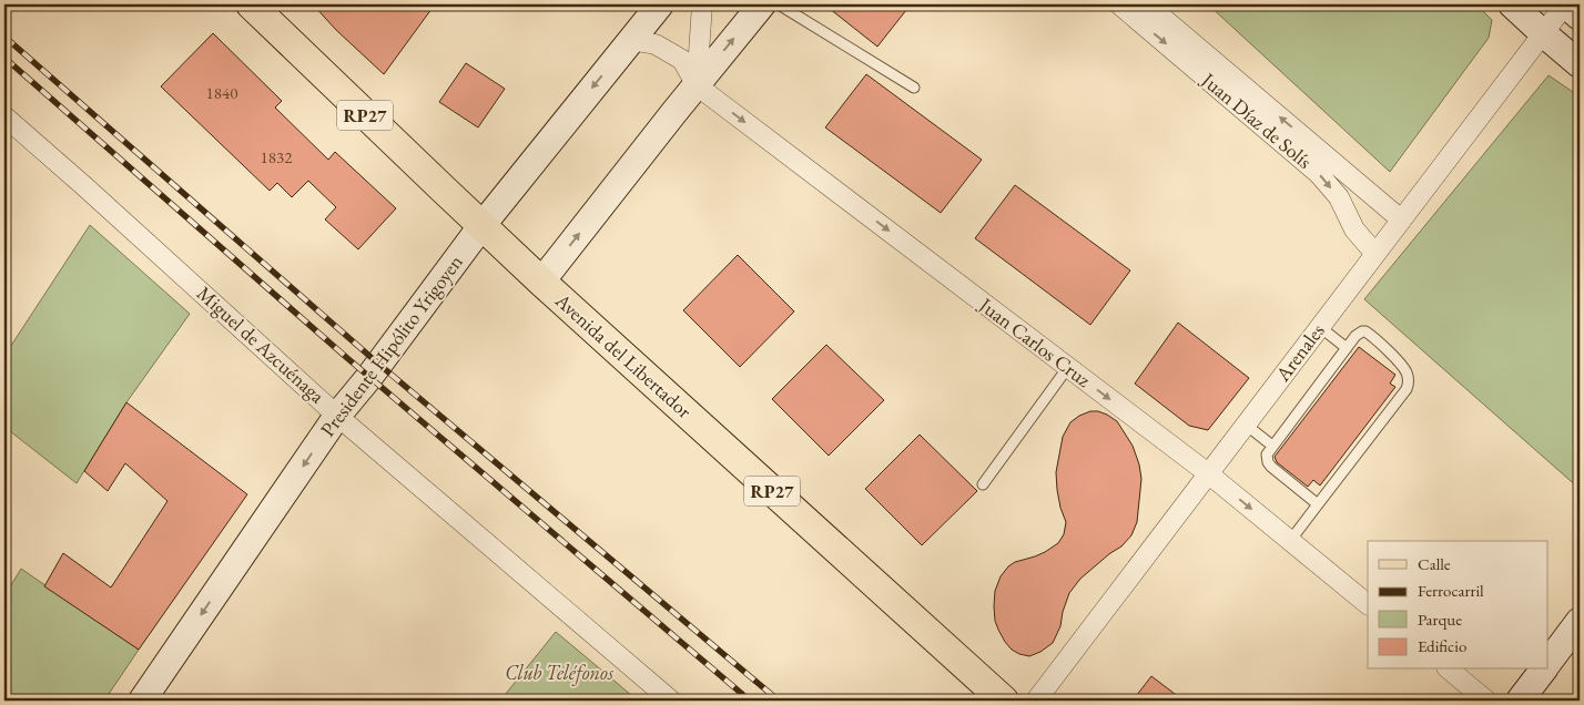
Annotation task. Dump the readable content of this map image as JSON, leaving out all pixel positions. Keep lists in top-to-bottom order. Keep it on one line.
{"streets":{"main road":["RP27","Avenida del Libertador"],"street":["Juan Díaz de Solís","Juan Carlos Cruz","Miguel de Azcuénaga","Presidente Hipólito Yrigoyen","Arenales"]},"crossings":[["Juan Díaz de Solís","Arenales"],["Juan Carlos Cruz","Presidente Hipólito Yrigoyen"],["Juan Carlos Cruz","Arenales"],["Miguel de Azcuénaga","Presidente Hipólito Yrigoyen"],["Presidente Hipólito Yrigoyen","Avenida del Libertador"]],"one_way":["Juan Carlos Cruz"],"parks":["Club Teléfonos"],"house_numbers":["1840","1832"],"legend":["Calle","Ferrocarril","Parque","Edificio"]}
